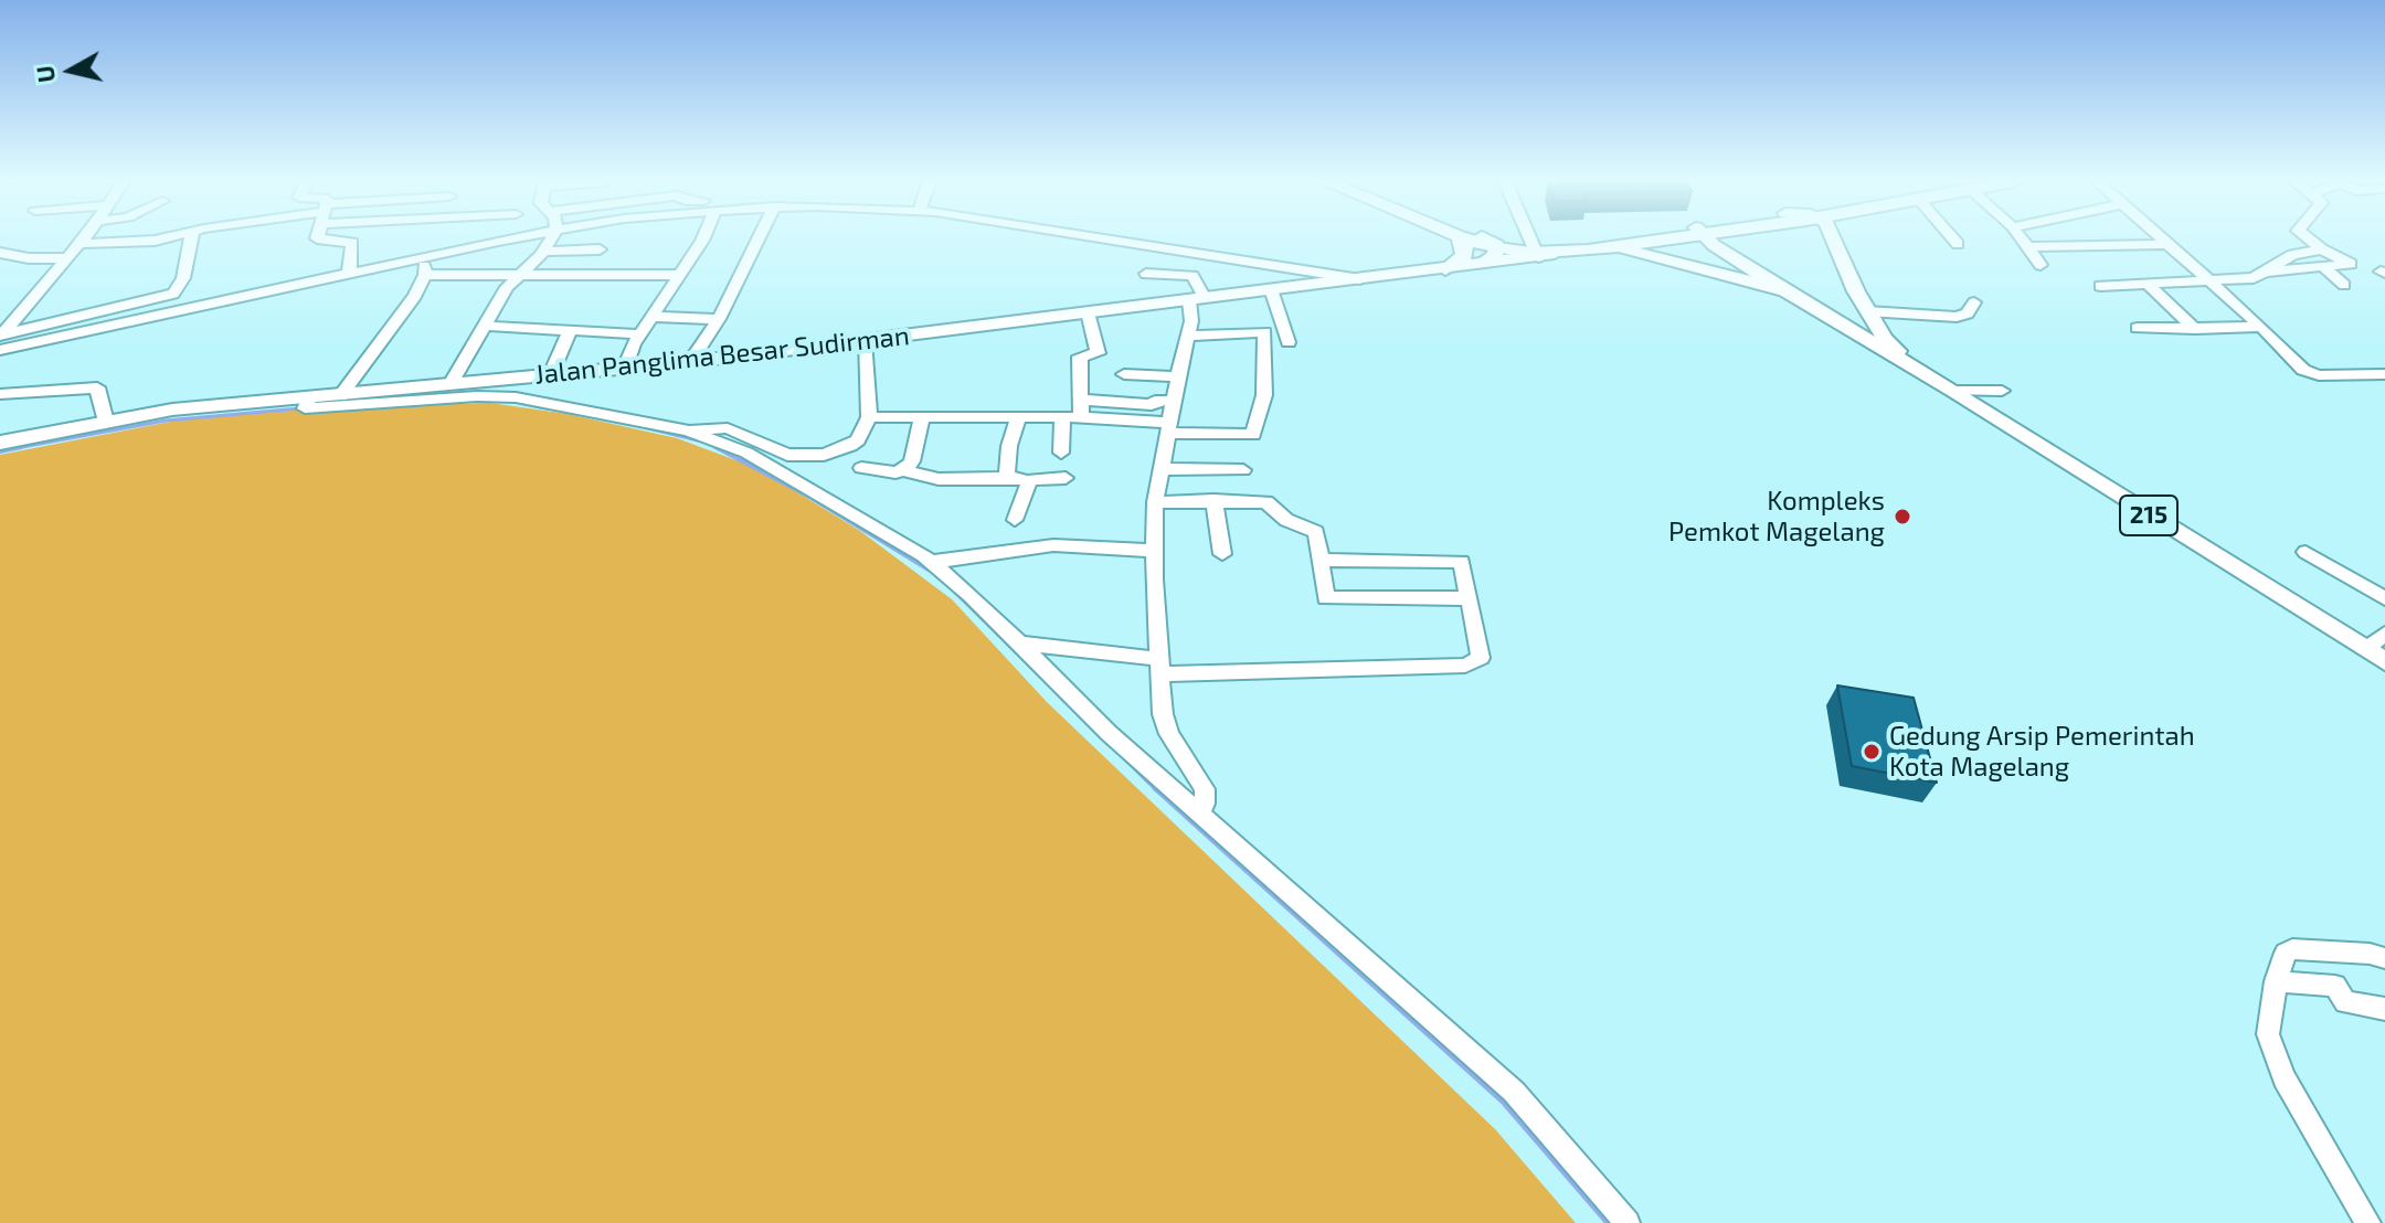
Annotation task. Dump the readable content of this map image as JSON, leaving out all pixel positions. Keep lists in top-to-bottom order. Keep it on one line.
{"streets":{"highway":["215"],"main road":["Jalan Panglima Besar Sudirman"]},"places":["Kompleks Pemkot Magelang","Gedung Arsip Pemerintah Kota Magelang"],"north":"left"}
